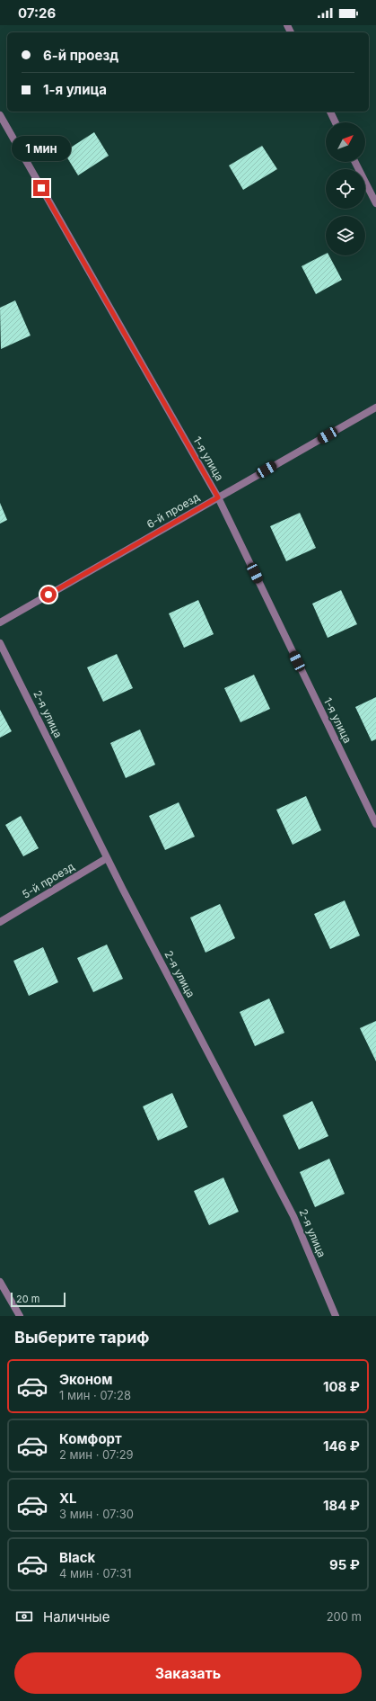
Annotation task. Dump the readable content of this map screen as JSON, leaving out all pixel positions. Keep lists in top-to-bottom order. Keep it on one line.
{"streets":{"street":["1-я улица","6-й проезд","2-я улица","5-й проезд"]},"crossings":[["1-я улица","6-й проезд"],["2-я улица","5-й проезд"]],"scale_bar":"20 m","north":"top right","page":{"status":"07:26","banner":["6-й проезд","1-я улица"],"bubble":"1 мин","scale":"20 m","heading":"Выберите тариф","list":[{"name":"Эконом","note":"1 мин · 07:28","value":"108 ₽"},{"name":"Комфорт","note":"2 мин · 07:29","value":"146 ₽"},{"name":"XL","note":"3 мин · 07:30","value":"184 ₽"},{"name":"Black","note":"4 мин · 07:31","value":"95 ₽"}],"pay":["Наличные","200 m"],"buttons":"Заказать"}}
